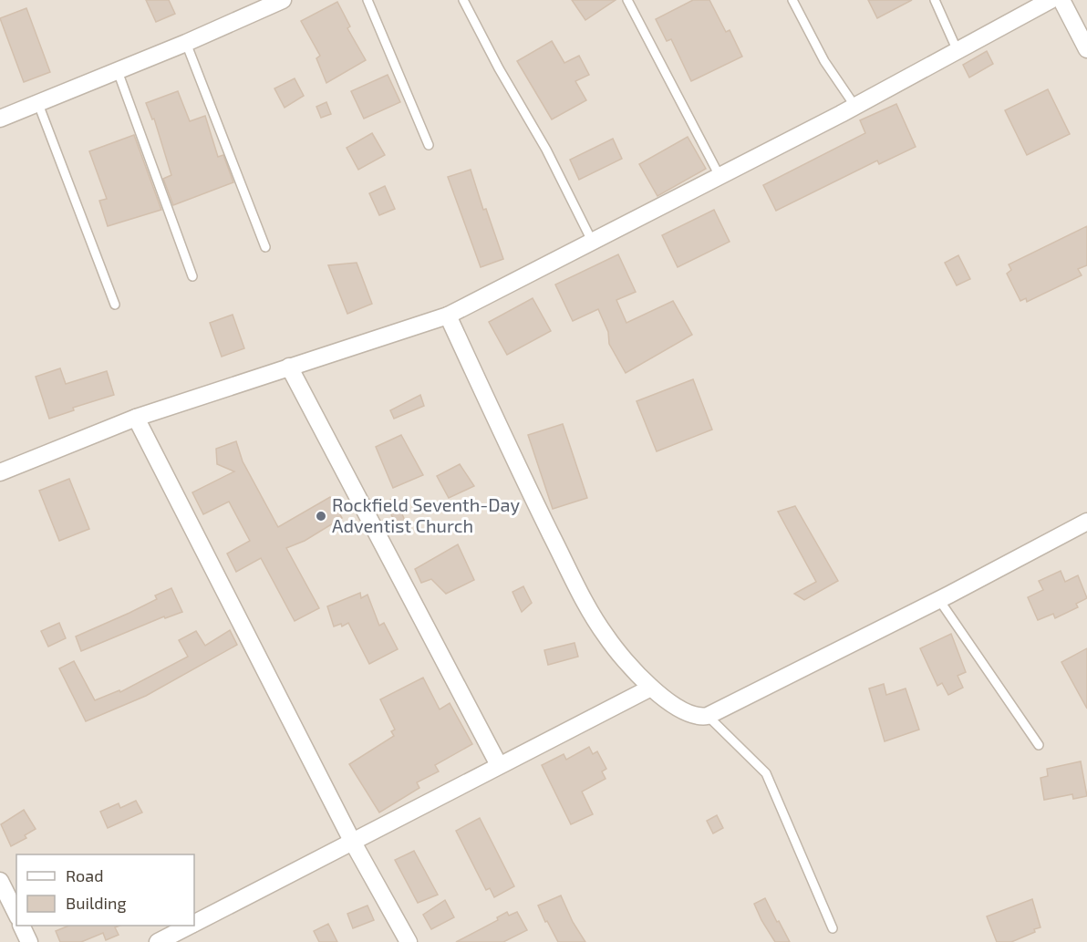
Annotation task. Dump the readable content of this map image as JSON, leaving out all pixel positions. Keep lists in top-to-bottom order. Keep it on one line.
{"places":["Rockfield Seventh-Day Adventist Church"],"legend":["Road","Building"]}
